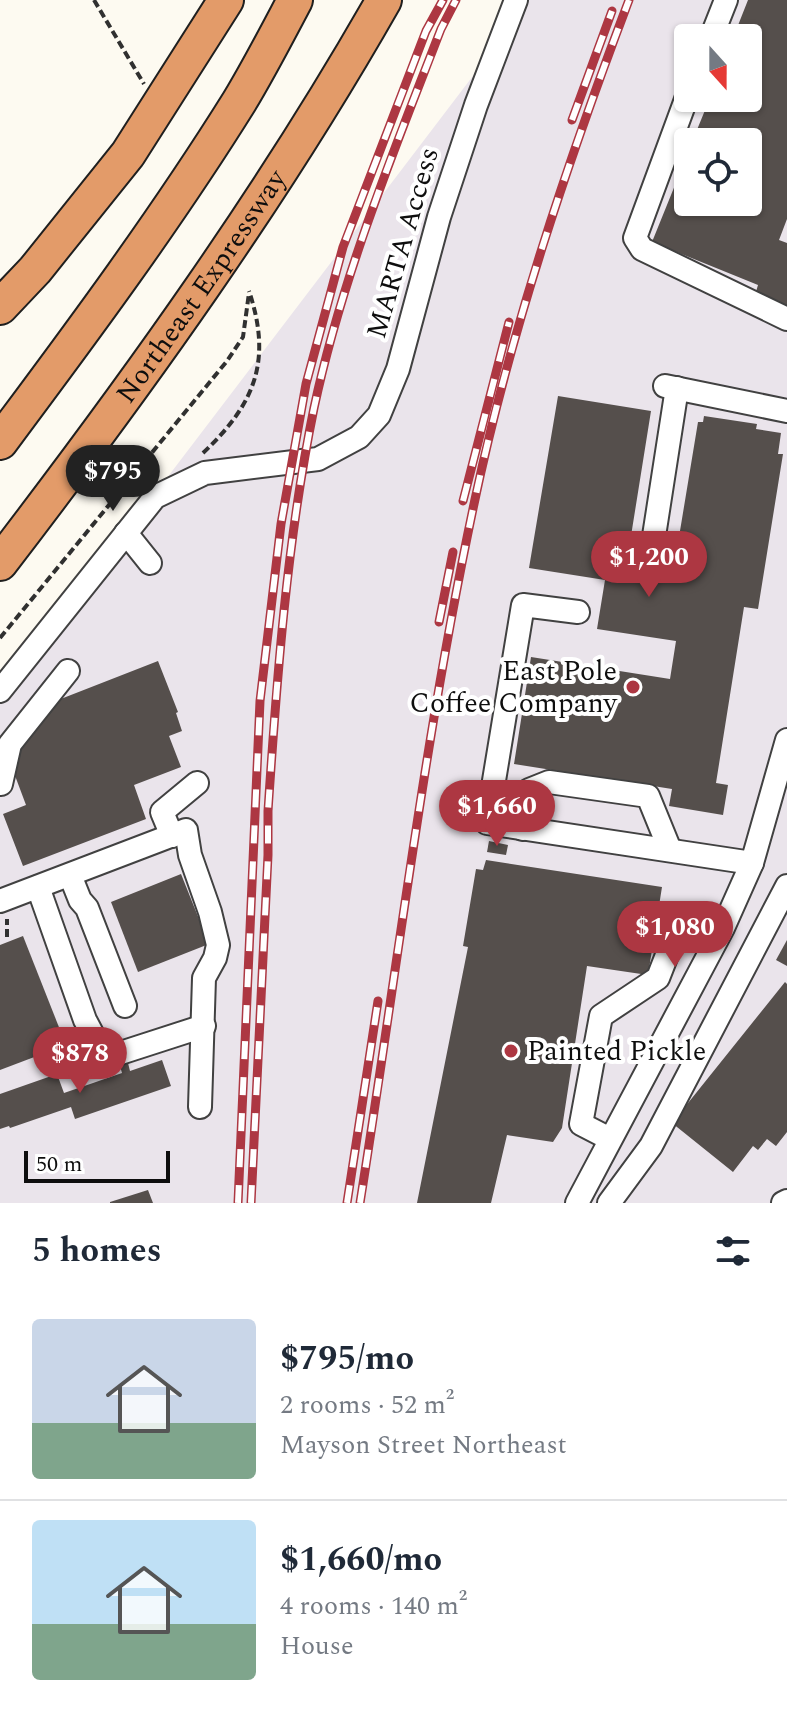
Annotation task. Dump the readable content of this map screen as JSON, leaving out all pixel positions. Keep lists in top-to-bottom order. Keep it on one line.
{"streets":{"highway":["Northeast Expressway"],"street":["MARTA Access"]},"places":["East Pole Coffee Company","Painted Pickle"],"scale_bar":"50 m","north":"bottom","page":{"price":["$795","$1,200","$1,660","$1,080","$878"],"scale":"50 m","heading":"5 homes","list":[{"name":"$795/mo","note":"2 rooms · 52 m² · Mayson Street Northeast"},{"name":"$1,660/mo","note":"4 rooms · 140 m² · House"}]}}
